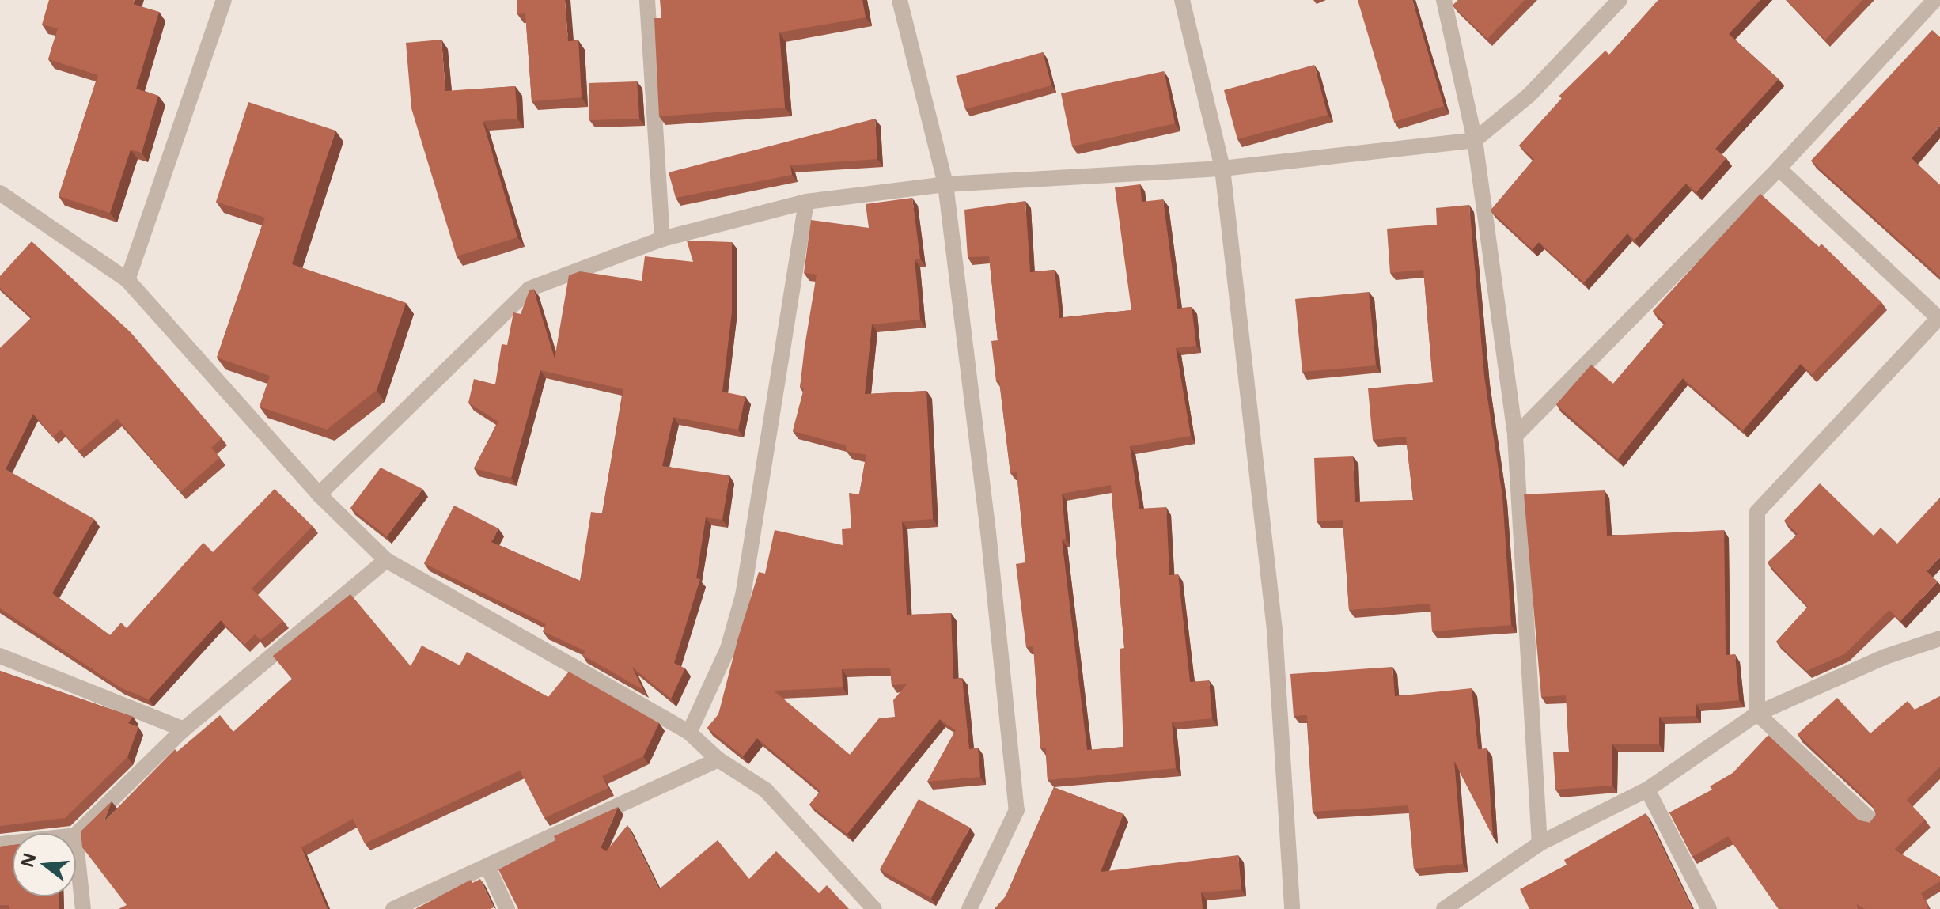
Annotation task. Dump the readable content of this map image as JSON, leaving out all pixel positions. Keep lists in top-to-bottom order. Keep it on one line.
{"north":"left"}
